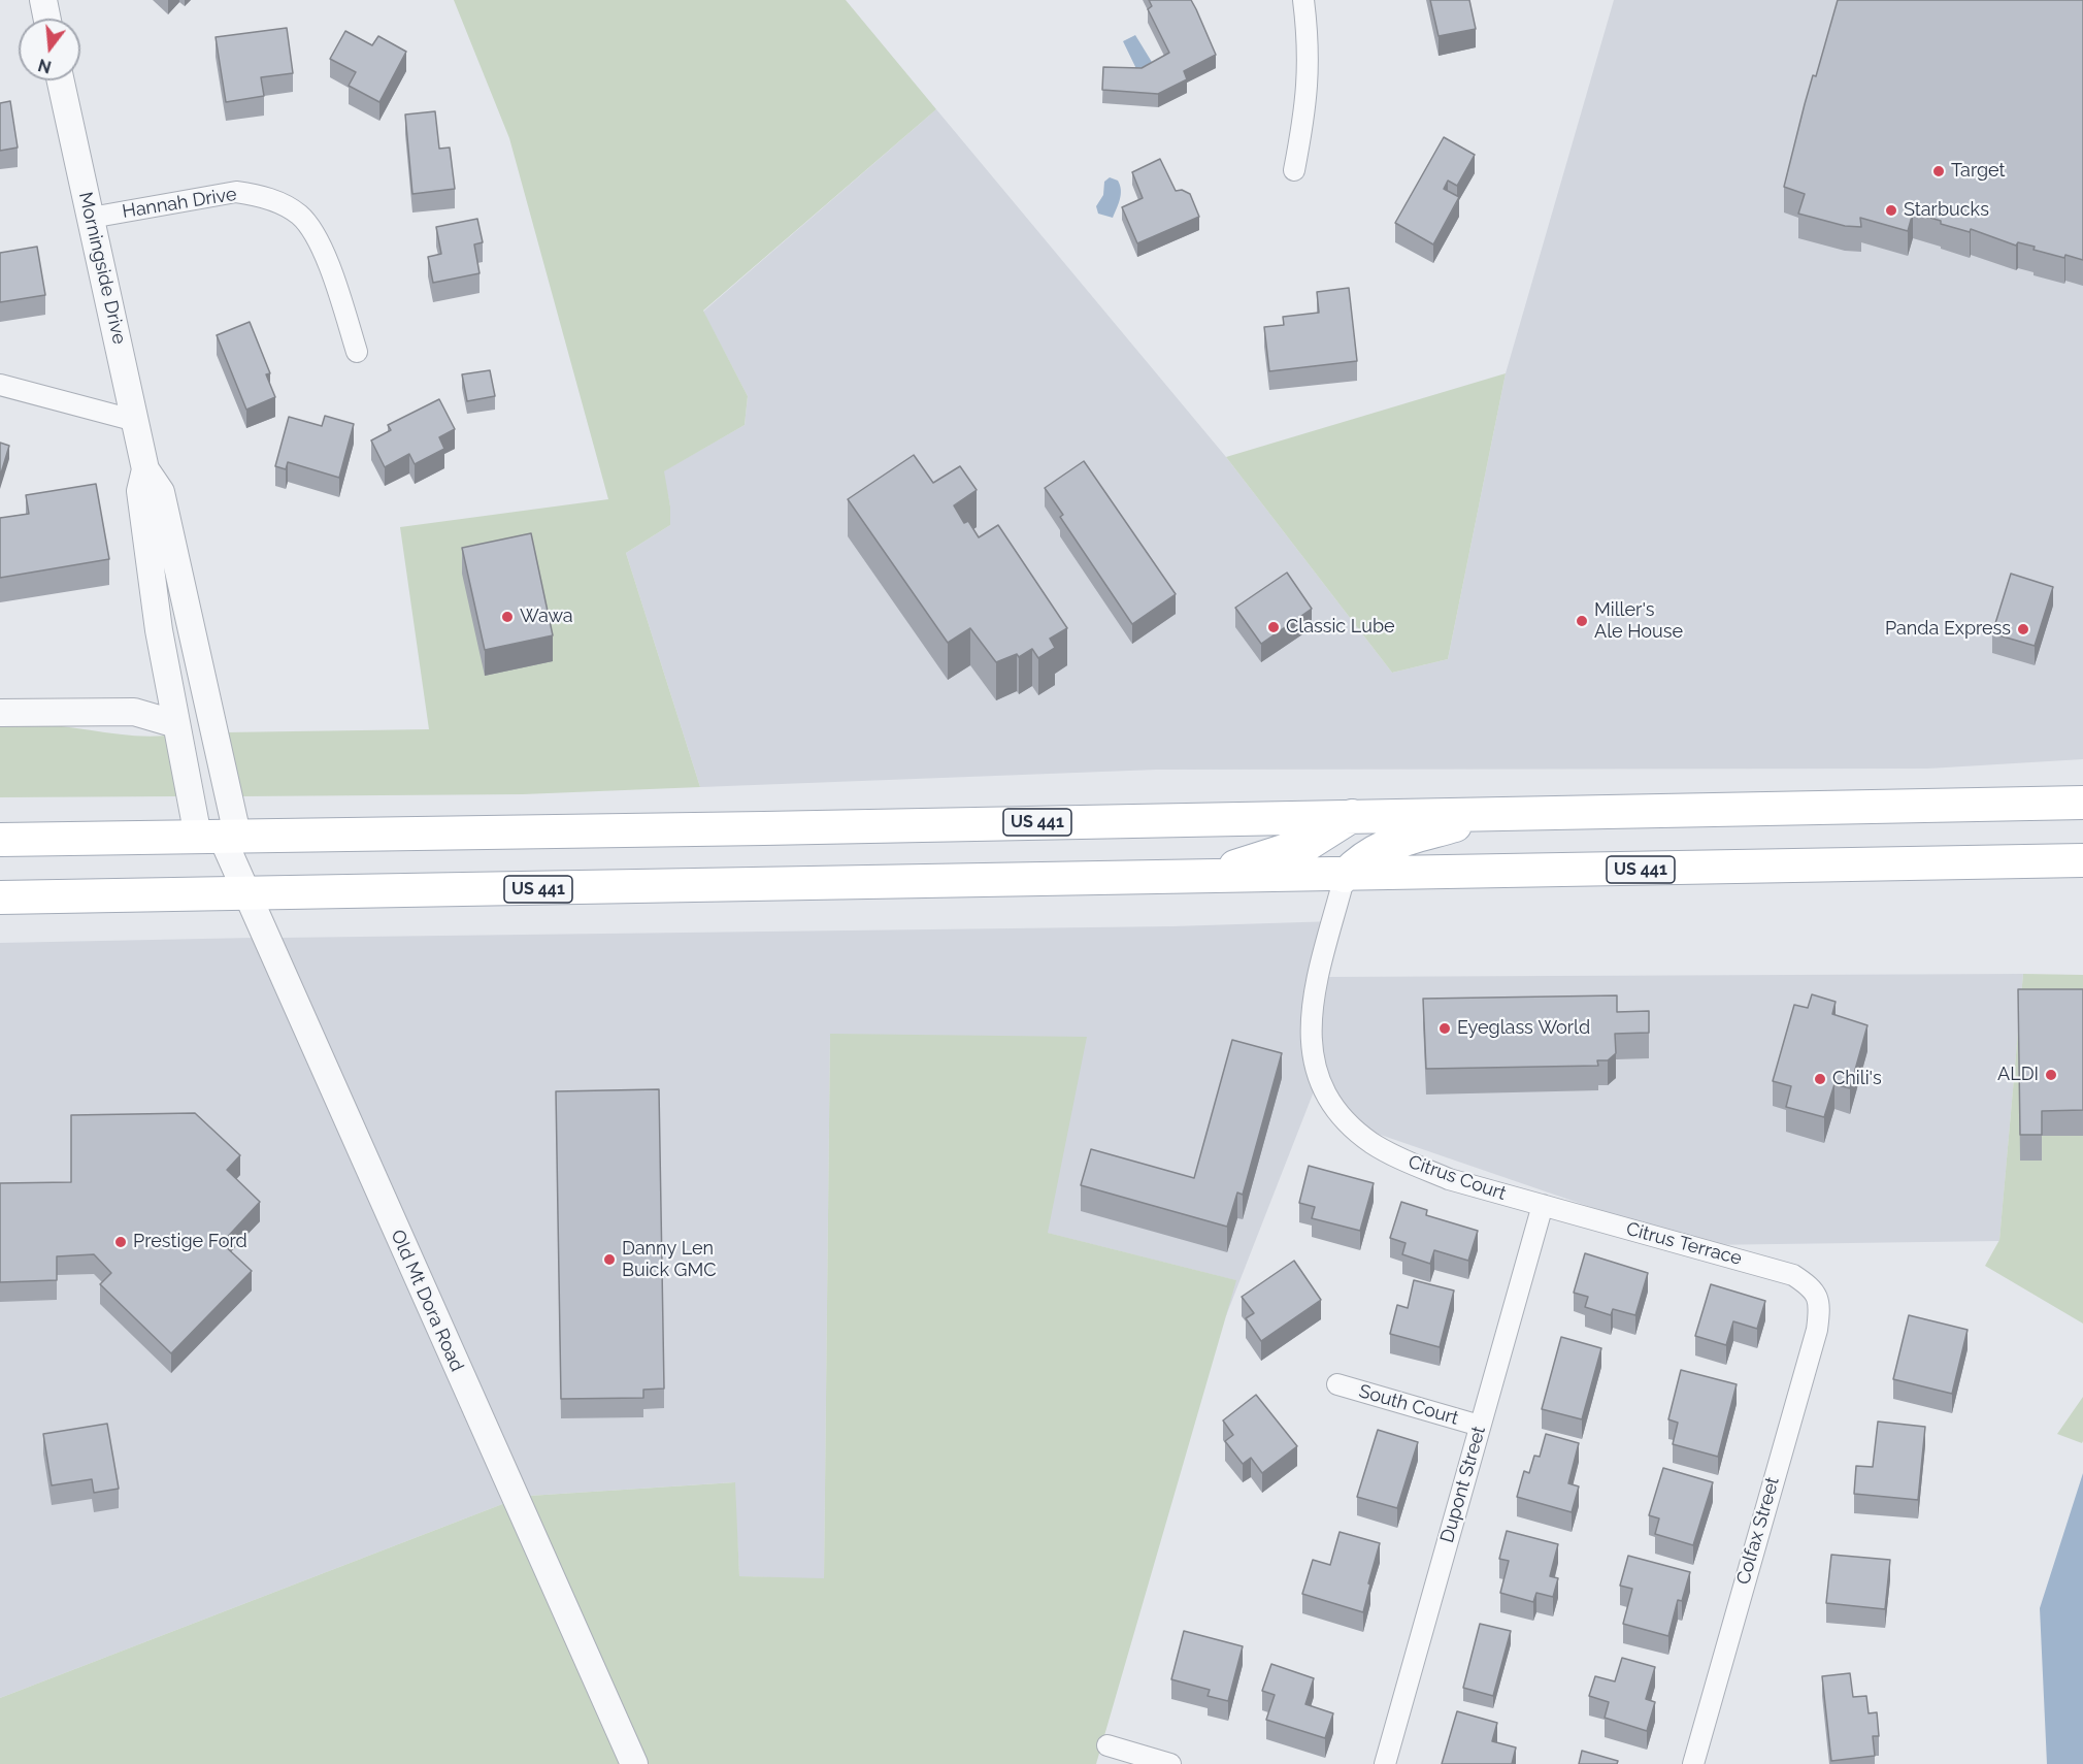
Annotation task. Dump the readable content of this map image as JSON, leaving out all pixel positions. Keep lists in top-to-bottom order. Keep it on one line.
{"streets":{"main road":["US 441"],"street":["Hannah Drive","Morningside Drive","Citrus Court","Citrus Terrace","Old Mt Dora Road","South Court","Dupont Street","Colfax Street"]},"crossings":[["Hannah Drive","Morningside Drive"],["Morningside Drive","US 441"],["Morningside Drive","Old Mt Dora Road"],["US 441","Citrus Court"],["US 441","Old Mt Dora Road"],["Citrus Court","Citrus Terrace"],["Citrus Court","Dupont Street"],["Citrus Terrace","Dupont Street"],["Citrus Terrace","Colfax Street"],["South Court","Dupont Street"]],"places":["Target","Starbucks","Wawa","Miller's Ale House","Classic Lube","Panda Express","Eyeglass World","ALDI","Chili's","Prestige Ford","Danny Len Buick GMC"],"north":"bottom"}
